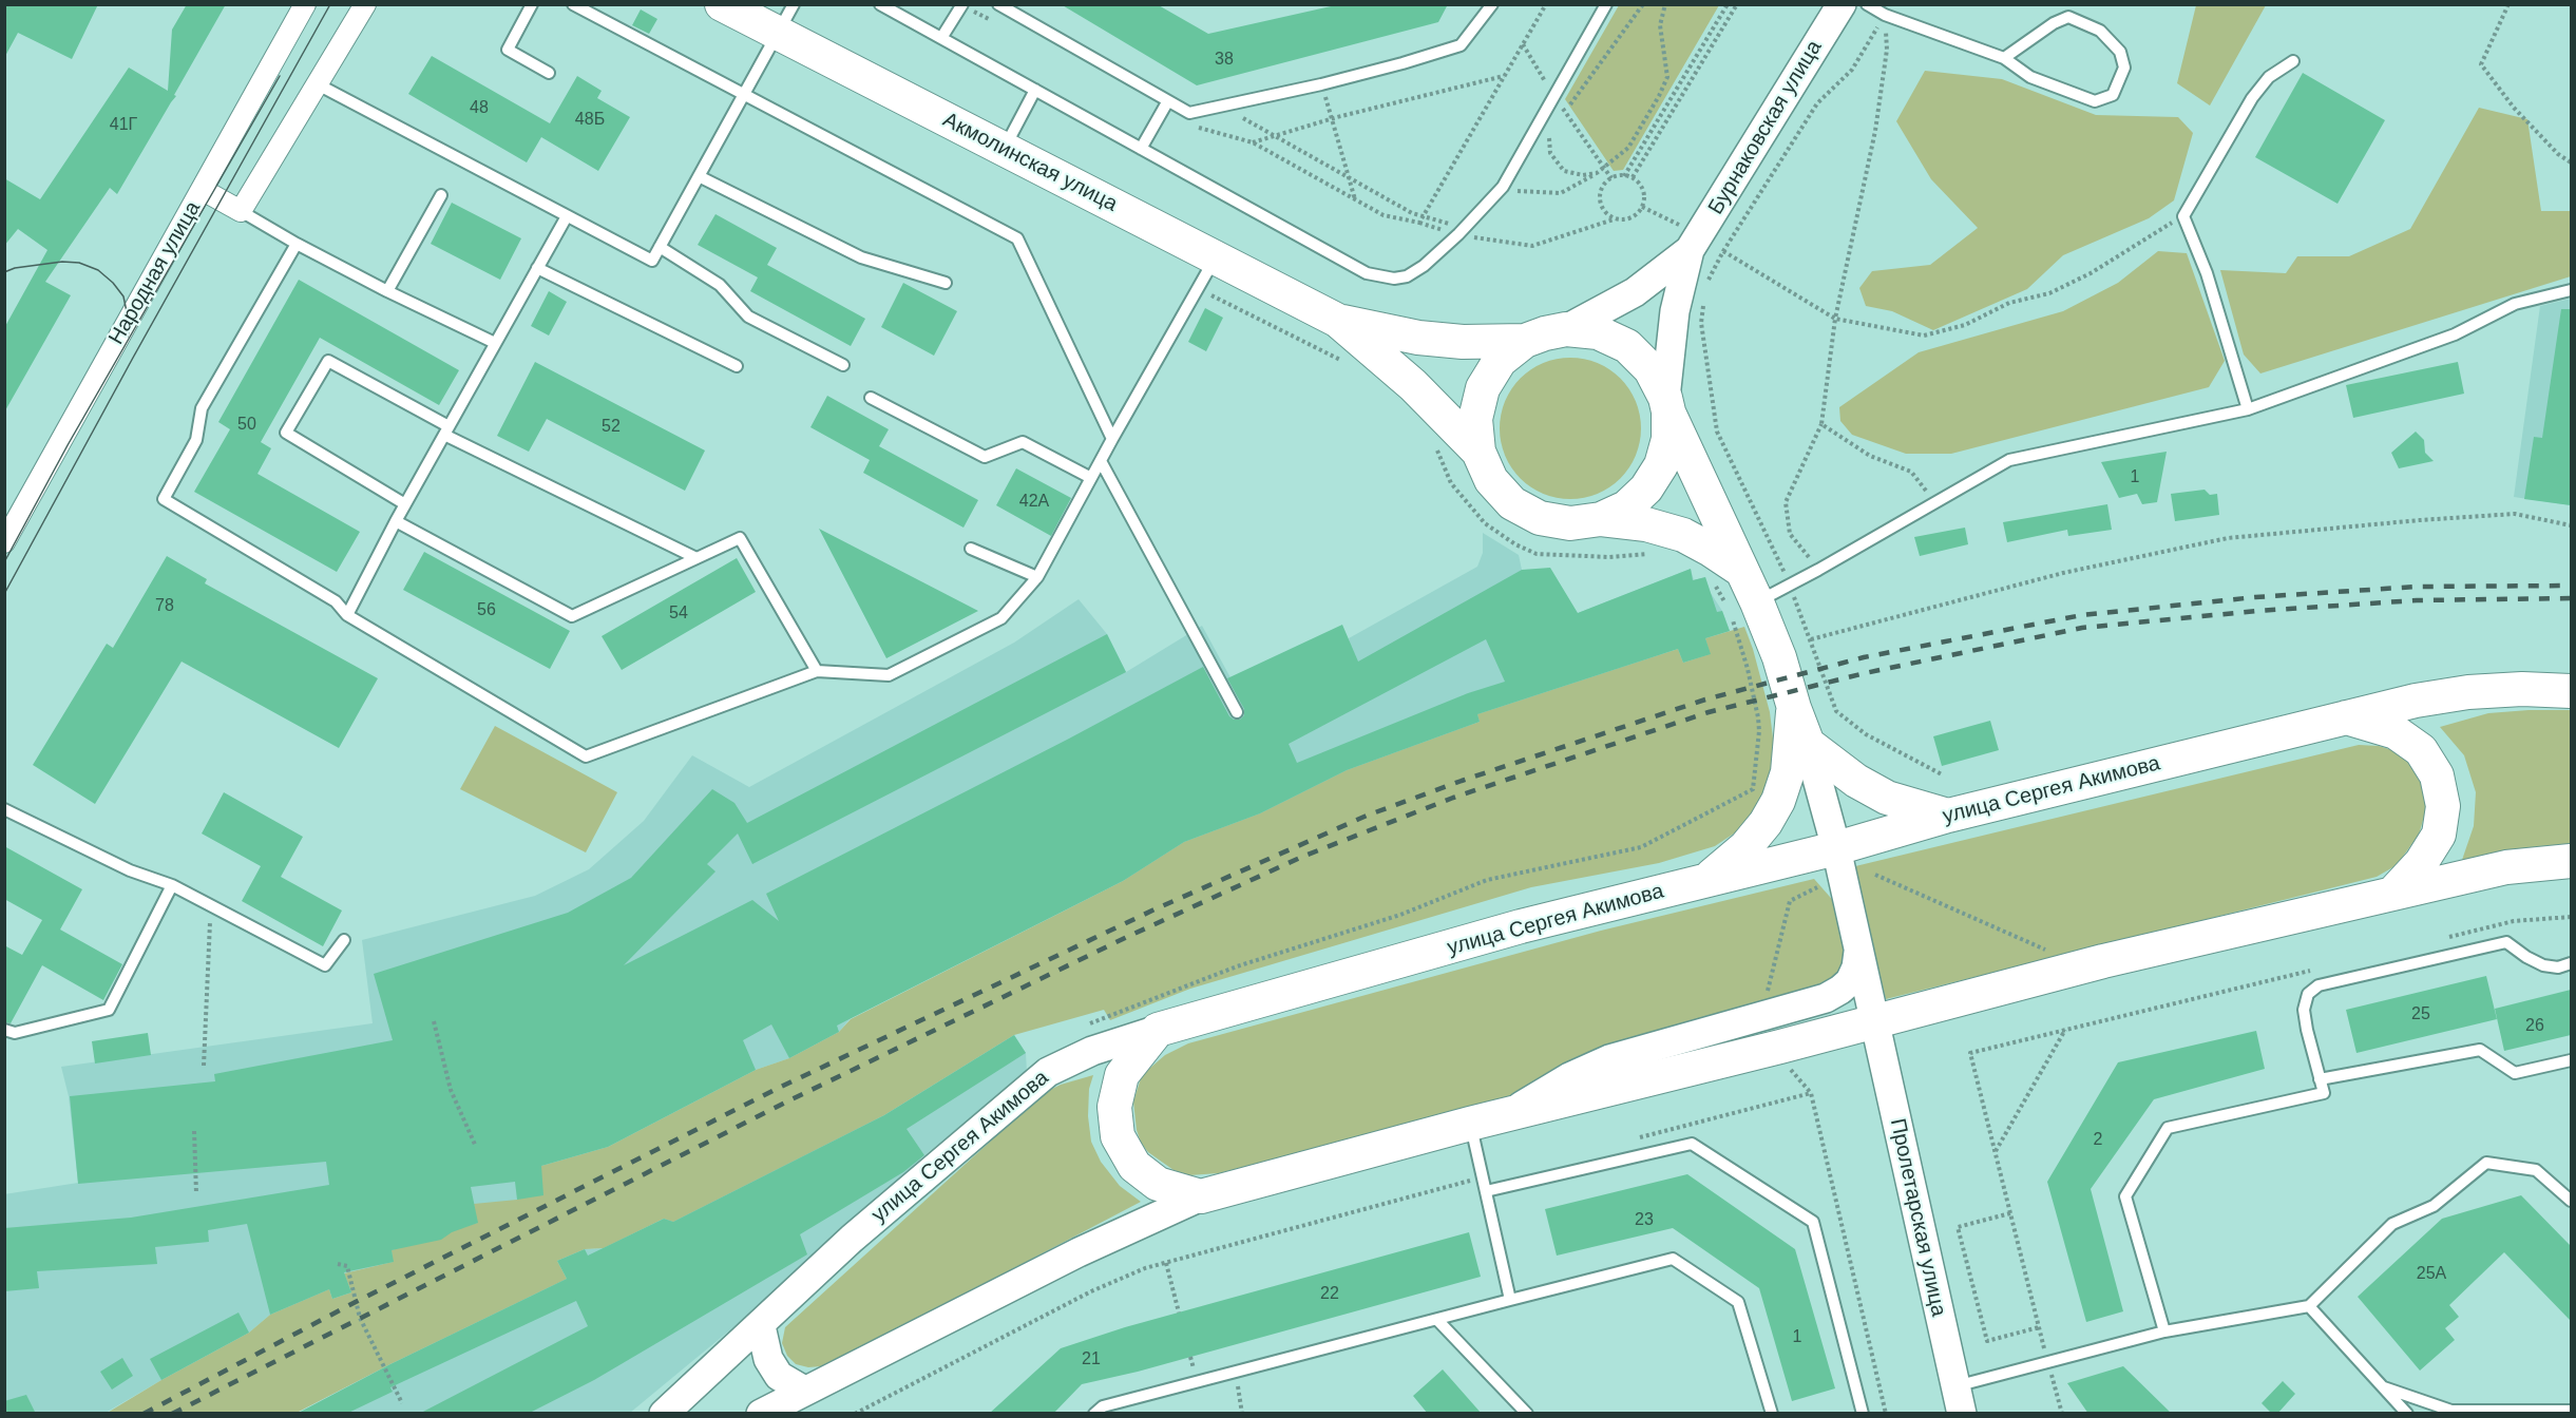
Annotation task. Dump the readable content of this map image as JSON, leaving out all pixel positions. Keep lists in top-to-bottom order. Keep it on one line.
{"streets":{"main road":["Бурнаковская улица","Акмолинская улица","улица Сергея Акимова","Пролетарская улица"],"street":["Народная улица"]},"crossings":[["улица Сергея Акимова","Пролетарская улица"]],"house_numbers":["38","48","48Б","41Г","50","52","1","42А","78","56","54","25","26","2","23","25А","22","1","21"]}
